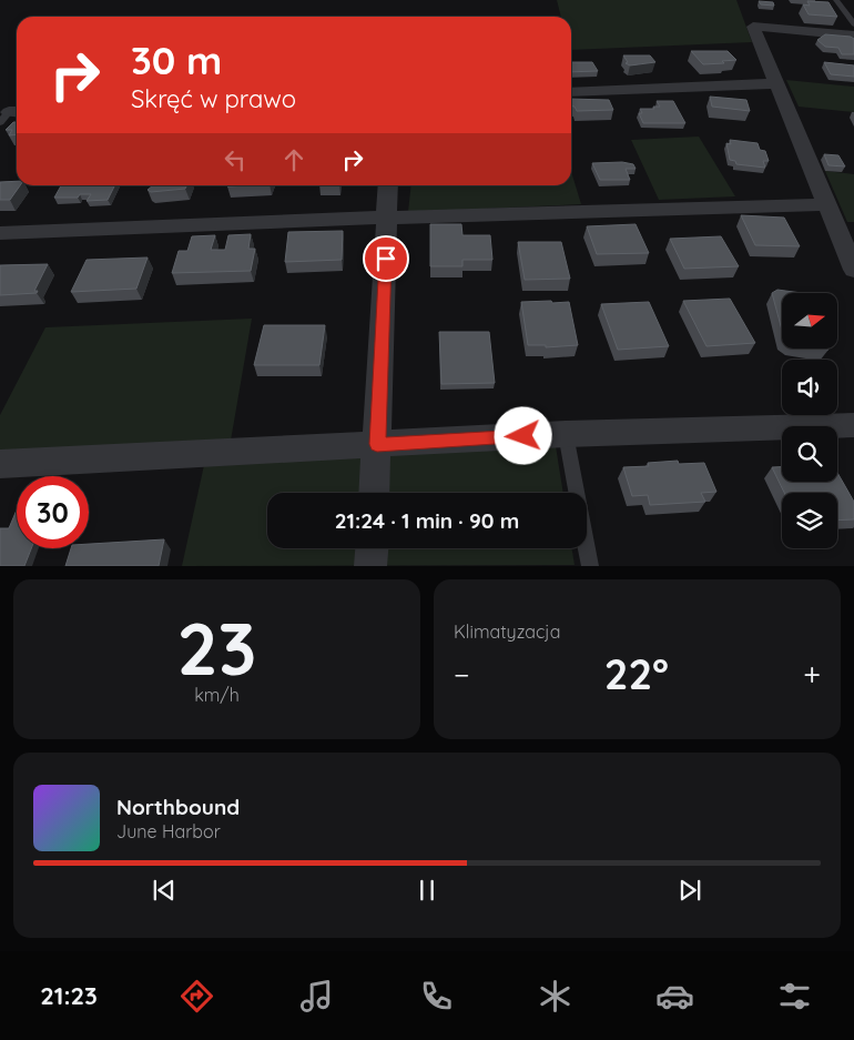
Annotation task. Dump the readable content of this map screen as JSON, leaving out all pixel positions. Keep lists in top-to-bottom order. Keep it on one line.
{"north":"right","page":{"turn":["30 m","Skręć w prawo"],"limit":"30","trip":"21:24 · 1 min · 90 m","tile":[["23","km/h"],"Klimatyzacja"],"heat":["−","22°","+"],"song":["Northbound","June Harbor"],"tabs":"21:23"}}
